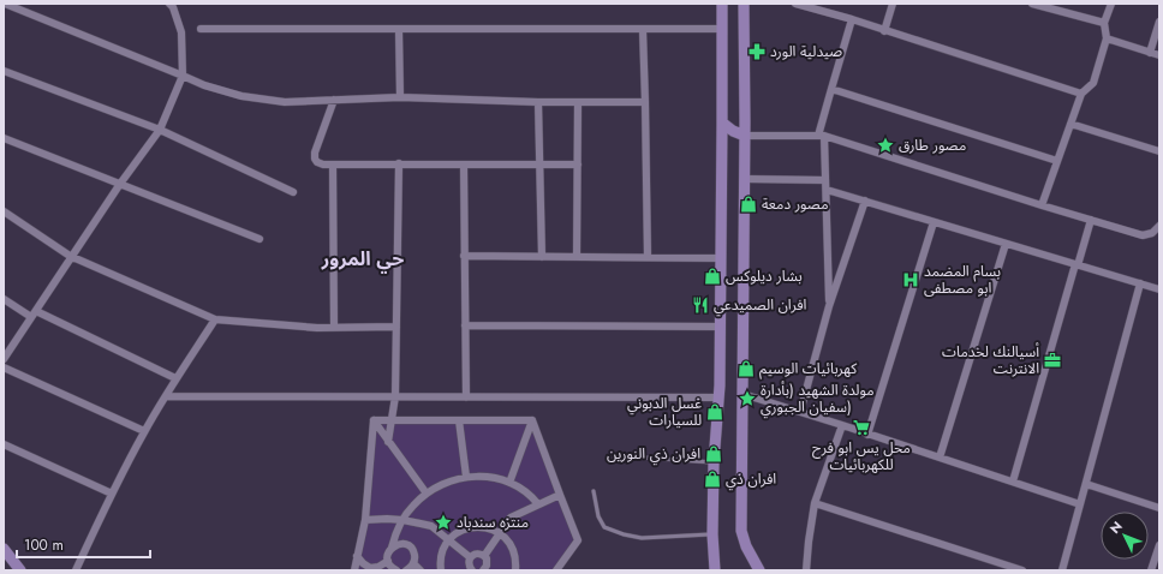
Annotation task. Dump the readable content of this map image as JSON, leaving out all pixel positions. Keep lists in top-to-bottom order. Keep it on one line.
{"districts":["حي المرور"],"places":{"pharmacy":["صيدلية الورد"],"place":["مصور طارق","مولدة الشهيد (بأدارة سفيان الجبوري)","منتزه سندباد"],"shop":["مصور دمعة","بشار ديلوكس","كهربائيات الوسيم","غسل الدبوني للسيارات","افران ذي النورين","افران ذي"],"hospital":["بسام المضمد ابو مصطفى"],"restaurant":["افران الصميدعي"],"office":["أسيالنك لخدمات الانترنت"],"supermarket":["محل يس ابو فرح للكهربائيات"]},"scale_bar":"100 m","north":"top left"}
